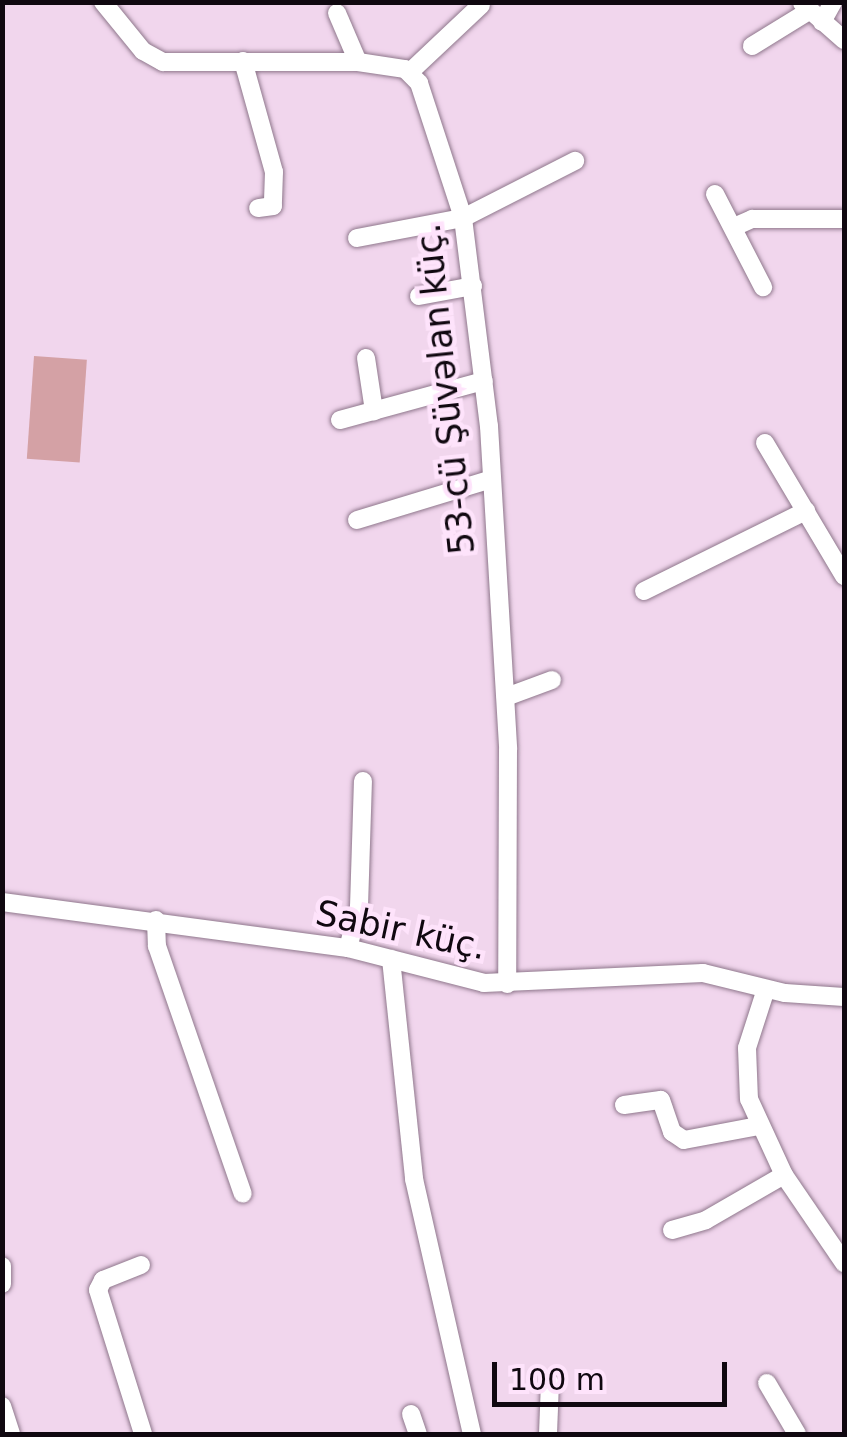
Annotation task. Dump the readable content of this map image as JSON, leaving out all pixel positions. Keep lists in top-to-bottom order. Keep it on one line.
{"streets":{"street":["53-cü Şüvəlan küç.","Sabir küç."]},"crossings":[["53-cü Şüvəlan küç.","Sabir küç."]],"scale_bar":"100 m"}
